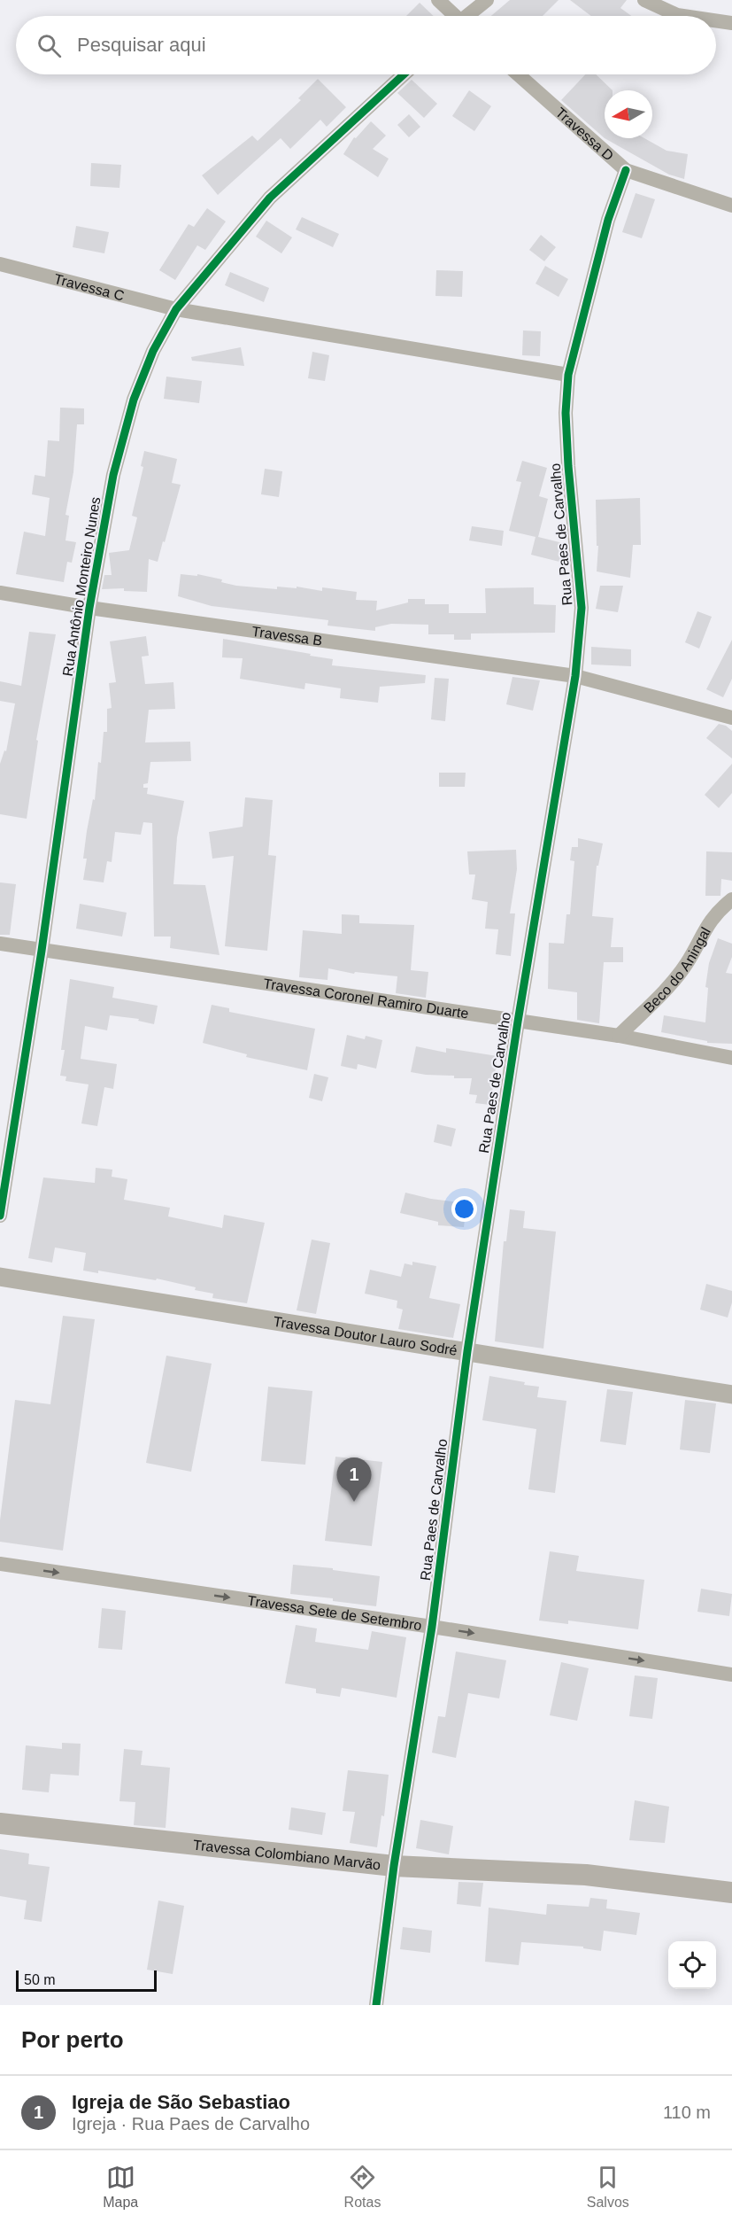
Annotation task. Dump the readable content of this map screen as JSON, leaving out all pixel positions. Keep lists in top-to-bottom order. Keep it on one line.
{"streets":{"main road":["Travessa Colombiano Marvão"],"street":["Travessa D","Travessa C","Rua Paes de Carvalho","Rua Antônio Monteiro Nunes","Travessa B","Beco do Aningal","Travessa Coronel Ramiro Duarte","Travessa Doutor Lauro Sodré","Travessa Sete de Setembro"]},"crossings":[["Travessa D","Rua Paes de Carvalho"],["Travessa C","Rua Paes de Carvalho"],["Travessa C","Rua Antônio Monteiro Nunes"],["Rua Paes de Carvalho","Travessa B"],["Rua Paes de Carvalho","Travessa Coronel Ramiro Duarte"],["Rua Paes de Carvalho","Travessa Doutor Lauro Sodré"],["Rua Paes de Carvalho","Travessa Sete de Setembro"],["Rua Paes de Carvalho","Travessa Colombiano Marvão"],["Rua Antônio Monteiro Nunes","Travessa B"],["Rua Antônio Monteiro Nunes","Travessa Coronel Ramiro Duarte"],["Beco do Aningal","Travessa Coronel Ramiro Duarte"]],"one_way":["Travessa Sete de Setembro"],"scale_bar":"50 m","north":"left","page":{"search":"Pesquisar aqui","pins":"1","scale":"50 m","heading":"Por perto","list":[{"mark":"1","name":"Igreja de São Sebastiao","note":"Igreja · Rua Paes de Carvalho","value":"110 m"}],"nav":["Mapa","Rotas","Salvos"]}}
